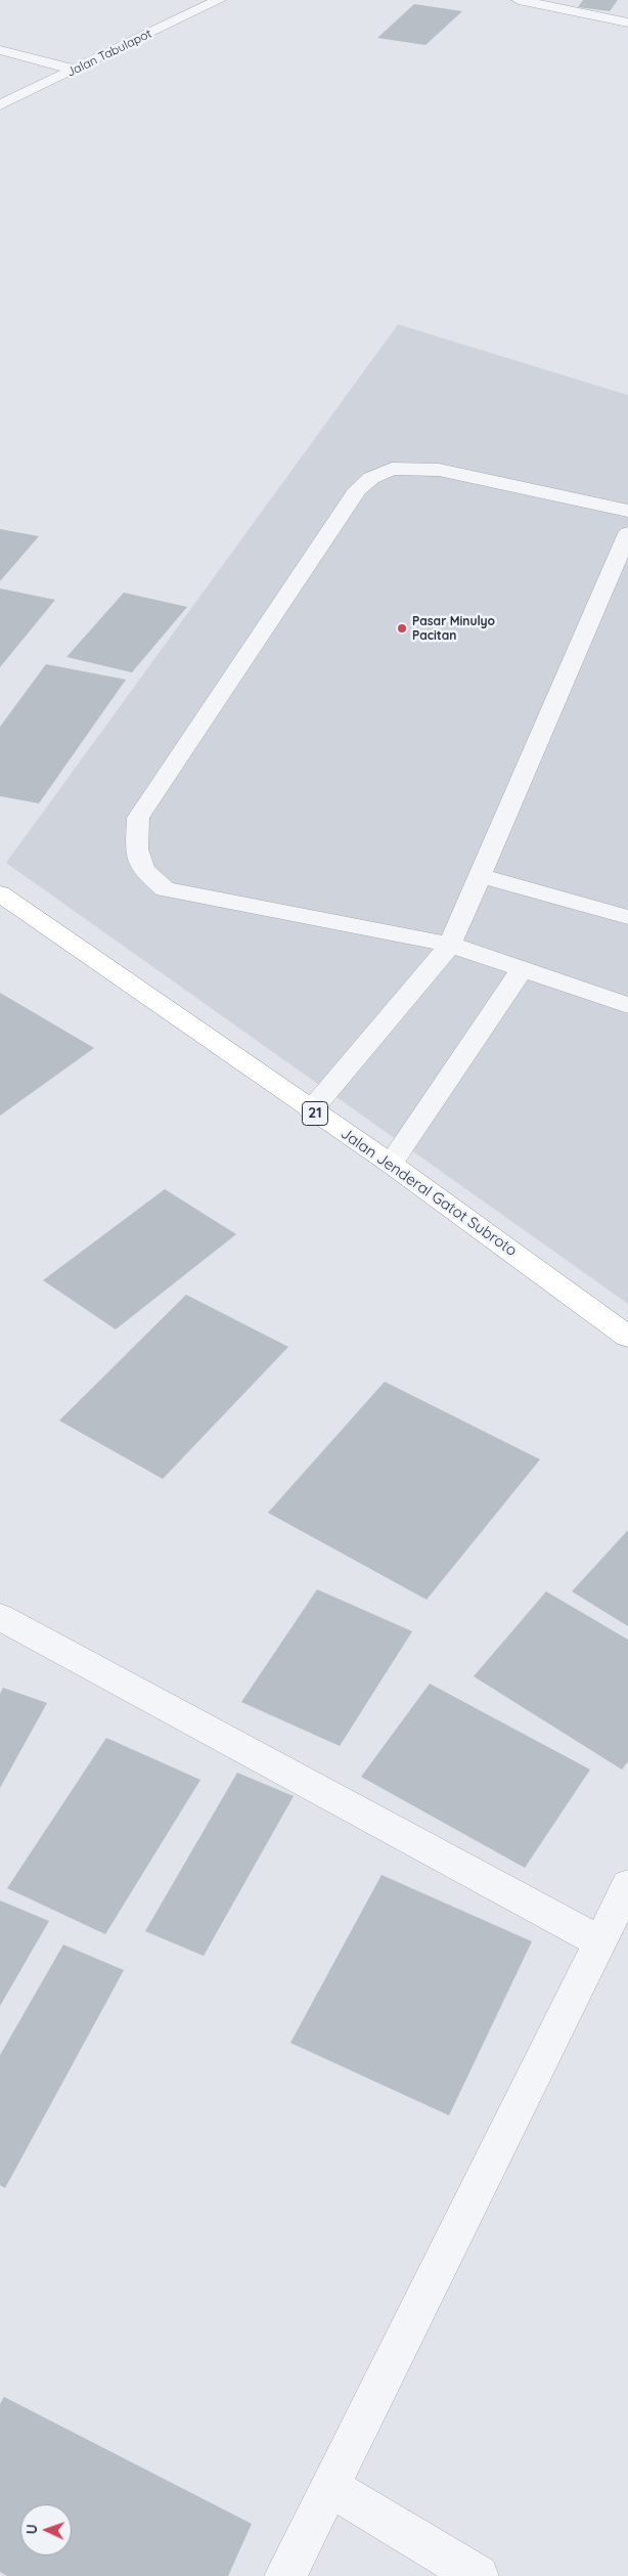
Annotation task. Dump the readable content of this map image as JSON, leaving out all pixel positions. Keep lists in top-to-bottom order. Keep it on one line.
{"streets":{"highway":["21","Jalan Jenderal Gatot Subroto"],"street":["Jalan Tabulapot"]},"places":["Pasar Minulyo Pacitan"],"north":"left"}
